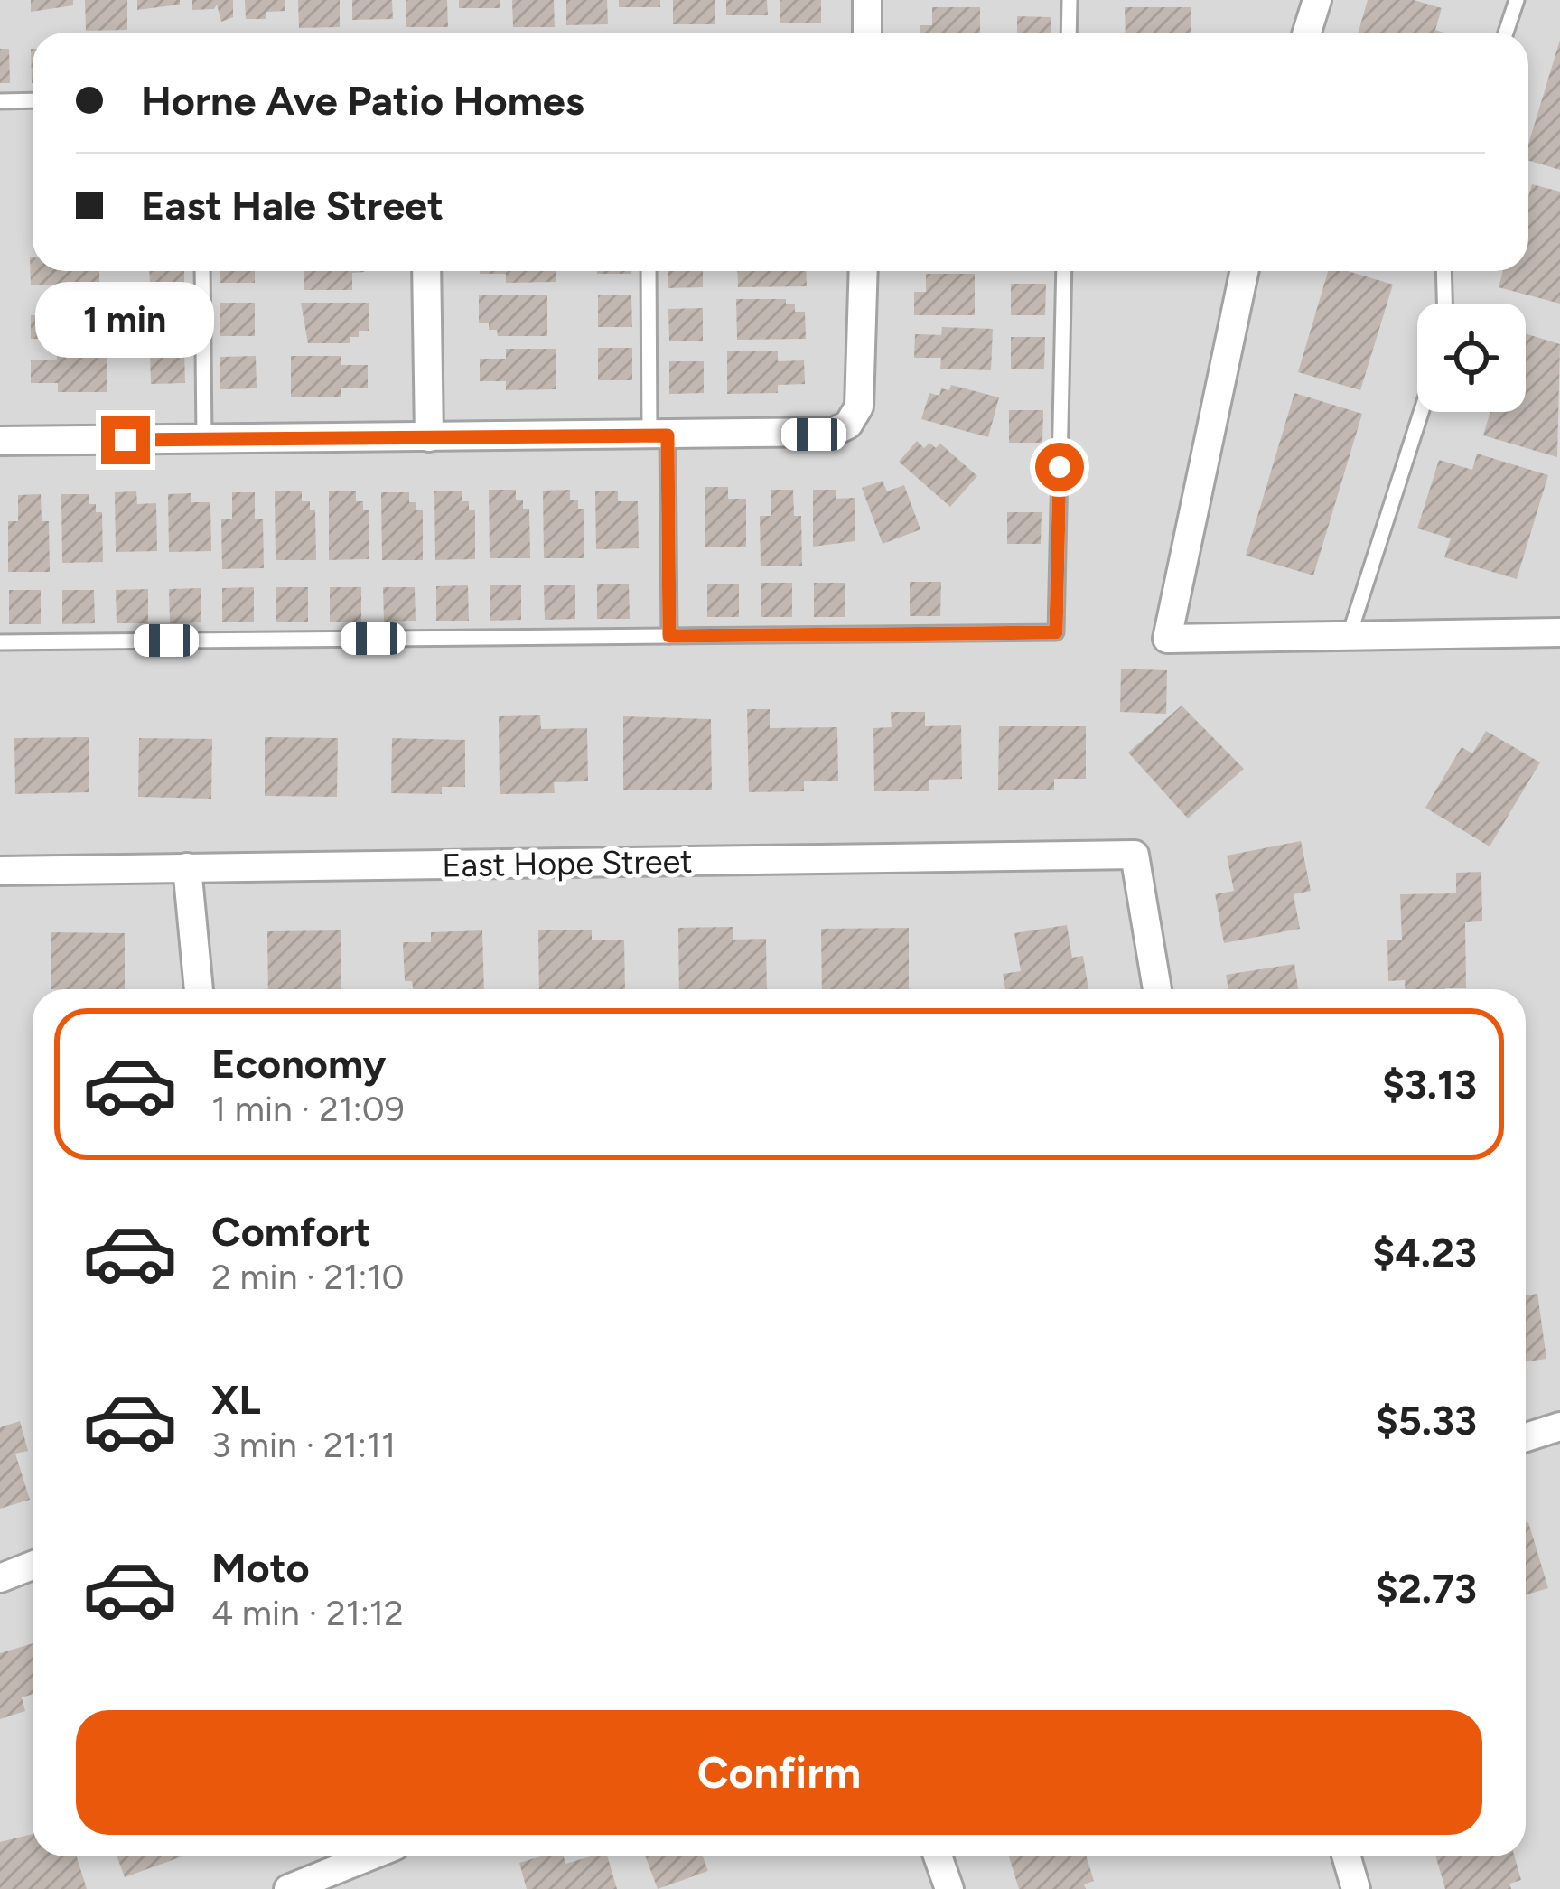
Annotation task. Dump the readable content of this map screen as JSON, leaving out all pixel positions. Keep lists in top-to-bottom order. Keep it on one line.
{"streets":{"street":["East Hope Street"]},"page":{"banner":["Horne Ave Patio Homes","East Hale Street"],"bubble":"1 min","list":[{"name":"Economy","note":"1 min · 21:09","value":"$3.13"},{"name":"Comfort","note":"2 min · 21:10","value":"$4.23"},{"name":"XL","note":"3 min · 21:11","value":"$5.33"},{"name":"Moto","note":"4 min · 21:12","value":"$2.73"}],"buttons":"Confirm"}}
